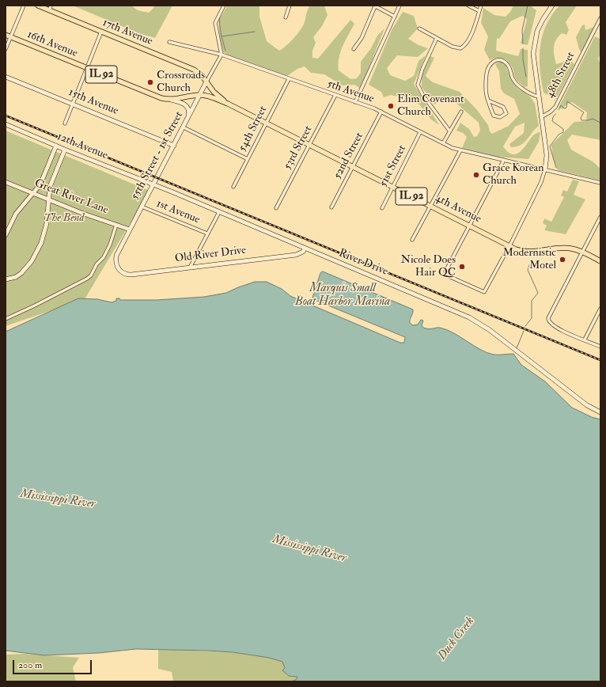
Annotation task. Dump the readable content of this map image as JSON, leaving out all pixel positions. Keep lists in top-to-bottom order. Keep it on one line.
{"streets":{"main road":["17th Avenue","16th Avenue","IL 92","4th Avenue"],"street":["48th Street","5th Avenue","15th Avenue","54th Street","12th Avenue","53rd Street","55th Street - 1st Street","52nd Street","51st Street","Great River Lane","1st Avenue","Old River Drive","River Drive"]},"crossings":[["17th Avenue","55th Street - 1st Street"],["17th Avenue","4th Avenue"],["16th Avenue","55th Street - 1st Street"],["16th Avenue","4th Avenue"],["5th Avenue","54th Street"],["5th Avenue","53rd Street"],["5th Avenue","55th Street - 1st Street"],["5th Avenue","52nd Street"],["5th Avenue","51st Street"],["15th Avenue","55th Street - 1st Street"],["54th Street","4th Avenue"],["12th Avenue","55th Street - 1st Street"],["12th Avenue","River Drive"],["53rd Street","4th Avenue"],["55th Street - 1st Street","Great River Lane"],["55th Street - 1st Street","4th Avenue"],["55th Street - 1st Street","1st Avenue"],["55th Street - 1st Street","Old River Drive"],["55th Street - 1st Street","River Drive"],["52nd Street","4th Avenue"],["51st Street","4th Avenue"],["Old River Drive","River Drive"]],"water":["Marquis Small Boat Harbor Marina","Mississippi River","Duck Creek"],"parks":["The Bend"],"places":["Crossroads Church","Elim Covenant Church","Grace Korean Church","Modernistic Motel","Nicole Does Hair QC"],"scale_bar":"200 m"}
